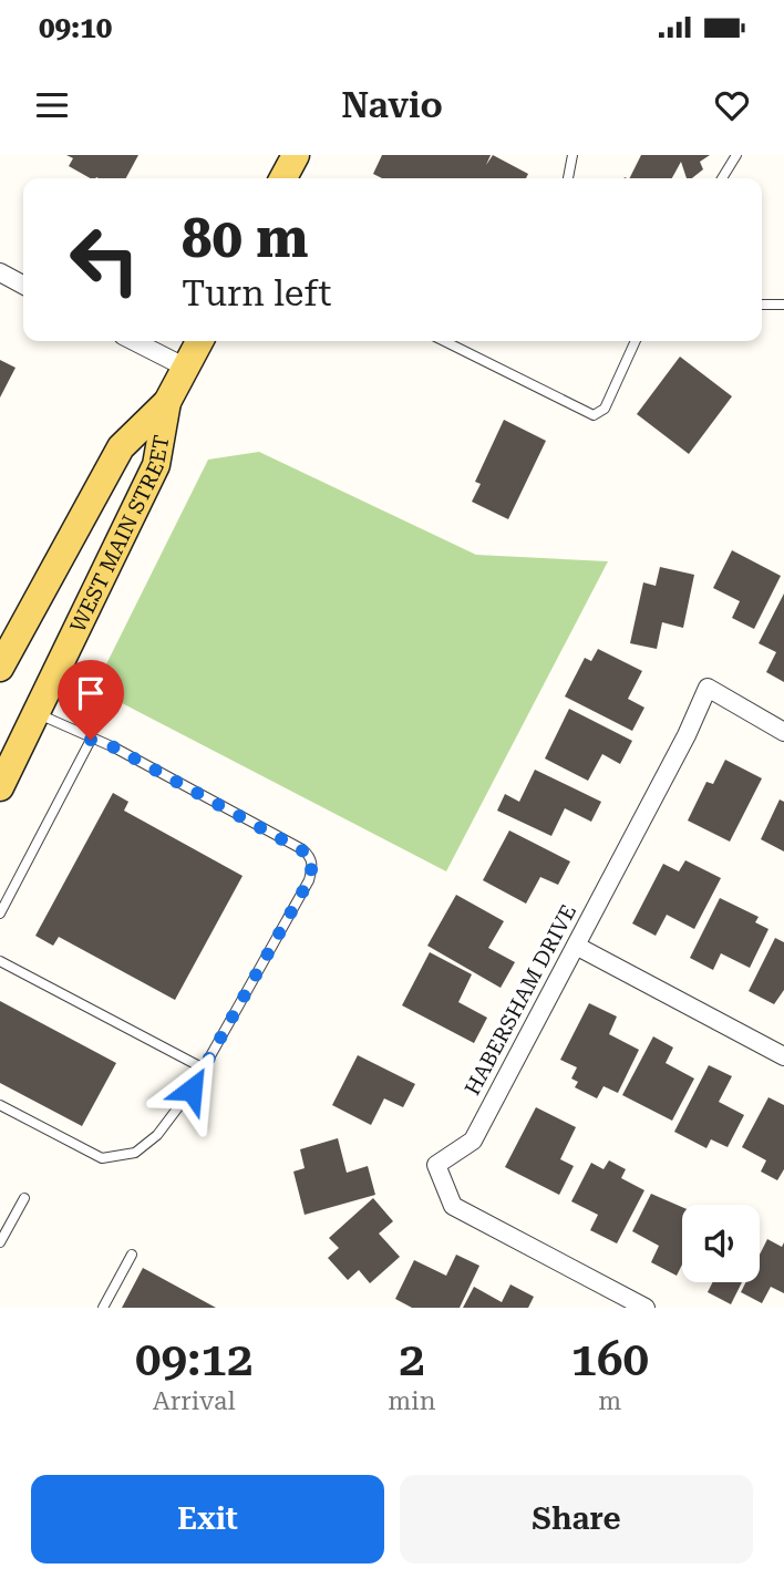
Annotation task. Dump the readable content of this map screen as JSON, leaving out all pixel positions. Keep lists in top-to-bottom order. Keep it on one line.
{"streets":{"main road":["WEST MAIN STREET"],"street":["HABERSHAM DRIVE"]},"page":{"status":"09:10","header":"Navio","turn":["80 m","Turn left"],"eta":["09:12","Arrival","2","min","160","m"],"buttons":["Exit","Share"]}}
